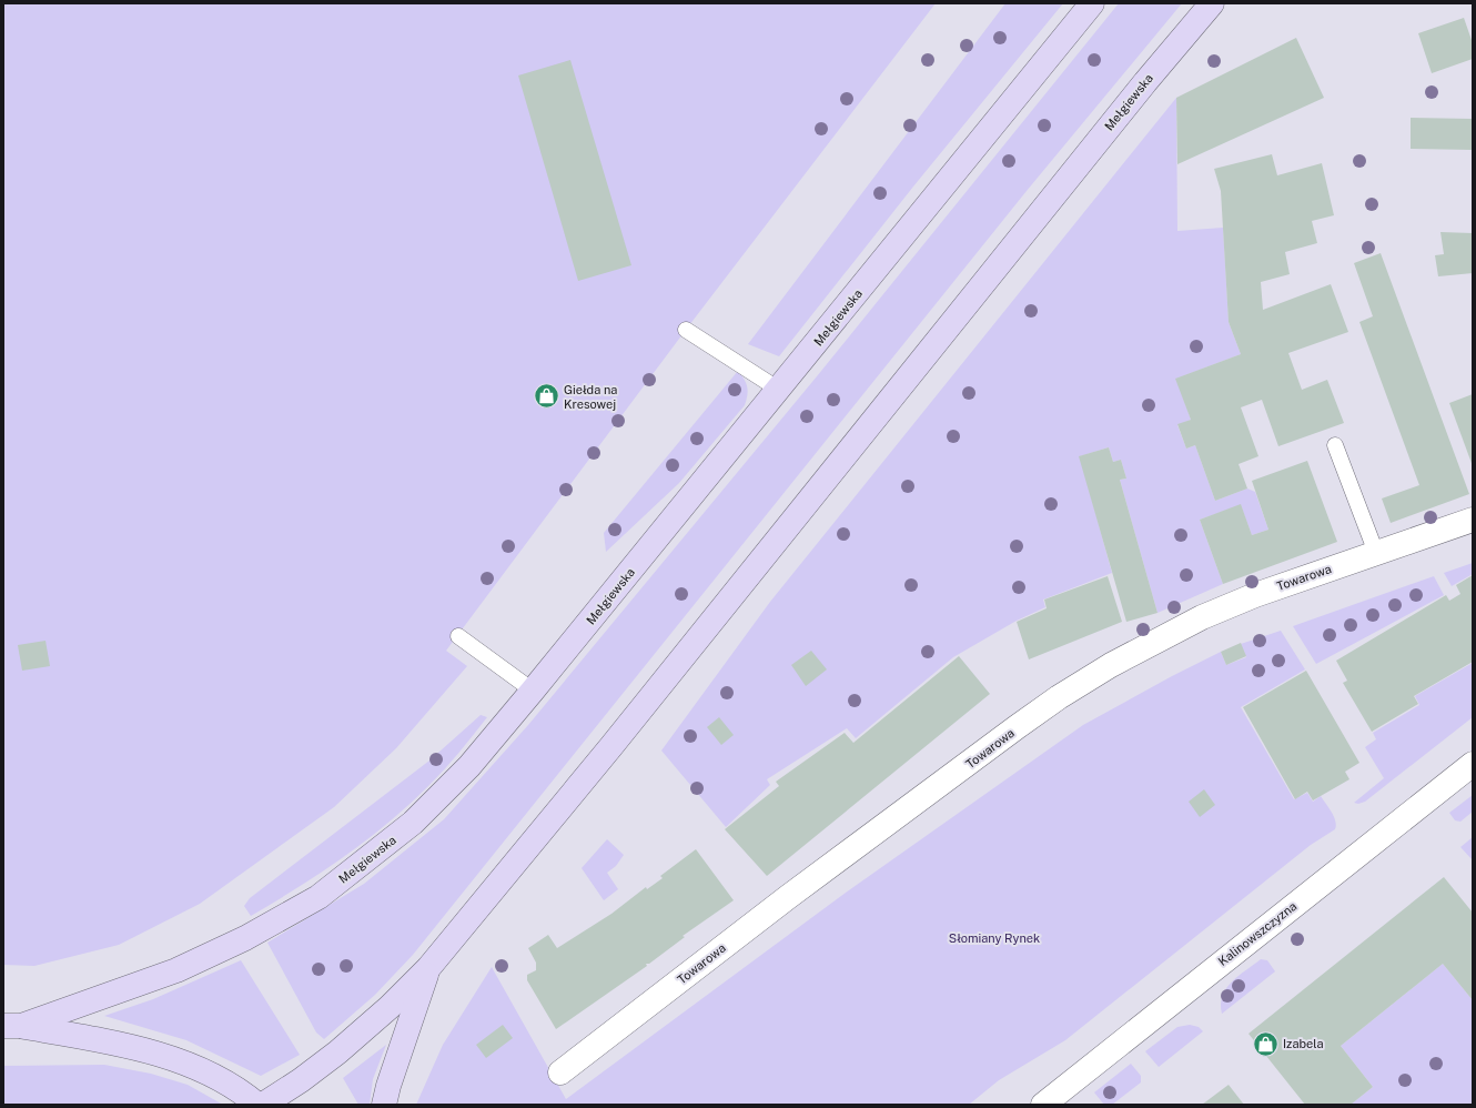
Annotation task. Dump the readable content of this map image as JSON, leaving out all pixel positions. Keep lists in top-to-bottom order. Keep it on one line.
{"streets":{"main road":["Mełgiewska"],"street":["Towarowa","Kalinowszczyzna"]},"parks":["Słomiany Rynek"],"places":{"shop":["Giełda na Kresowej","Izabela"]}}
